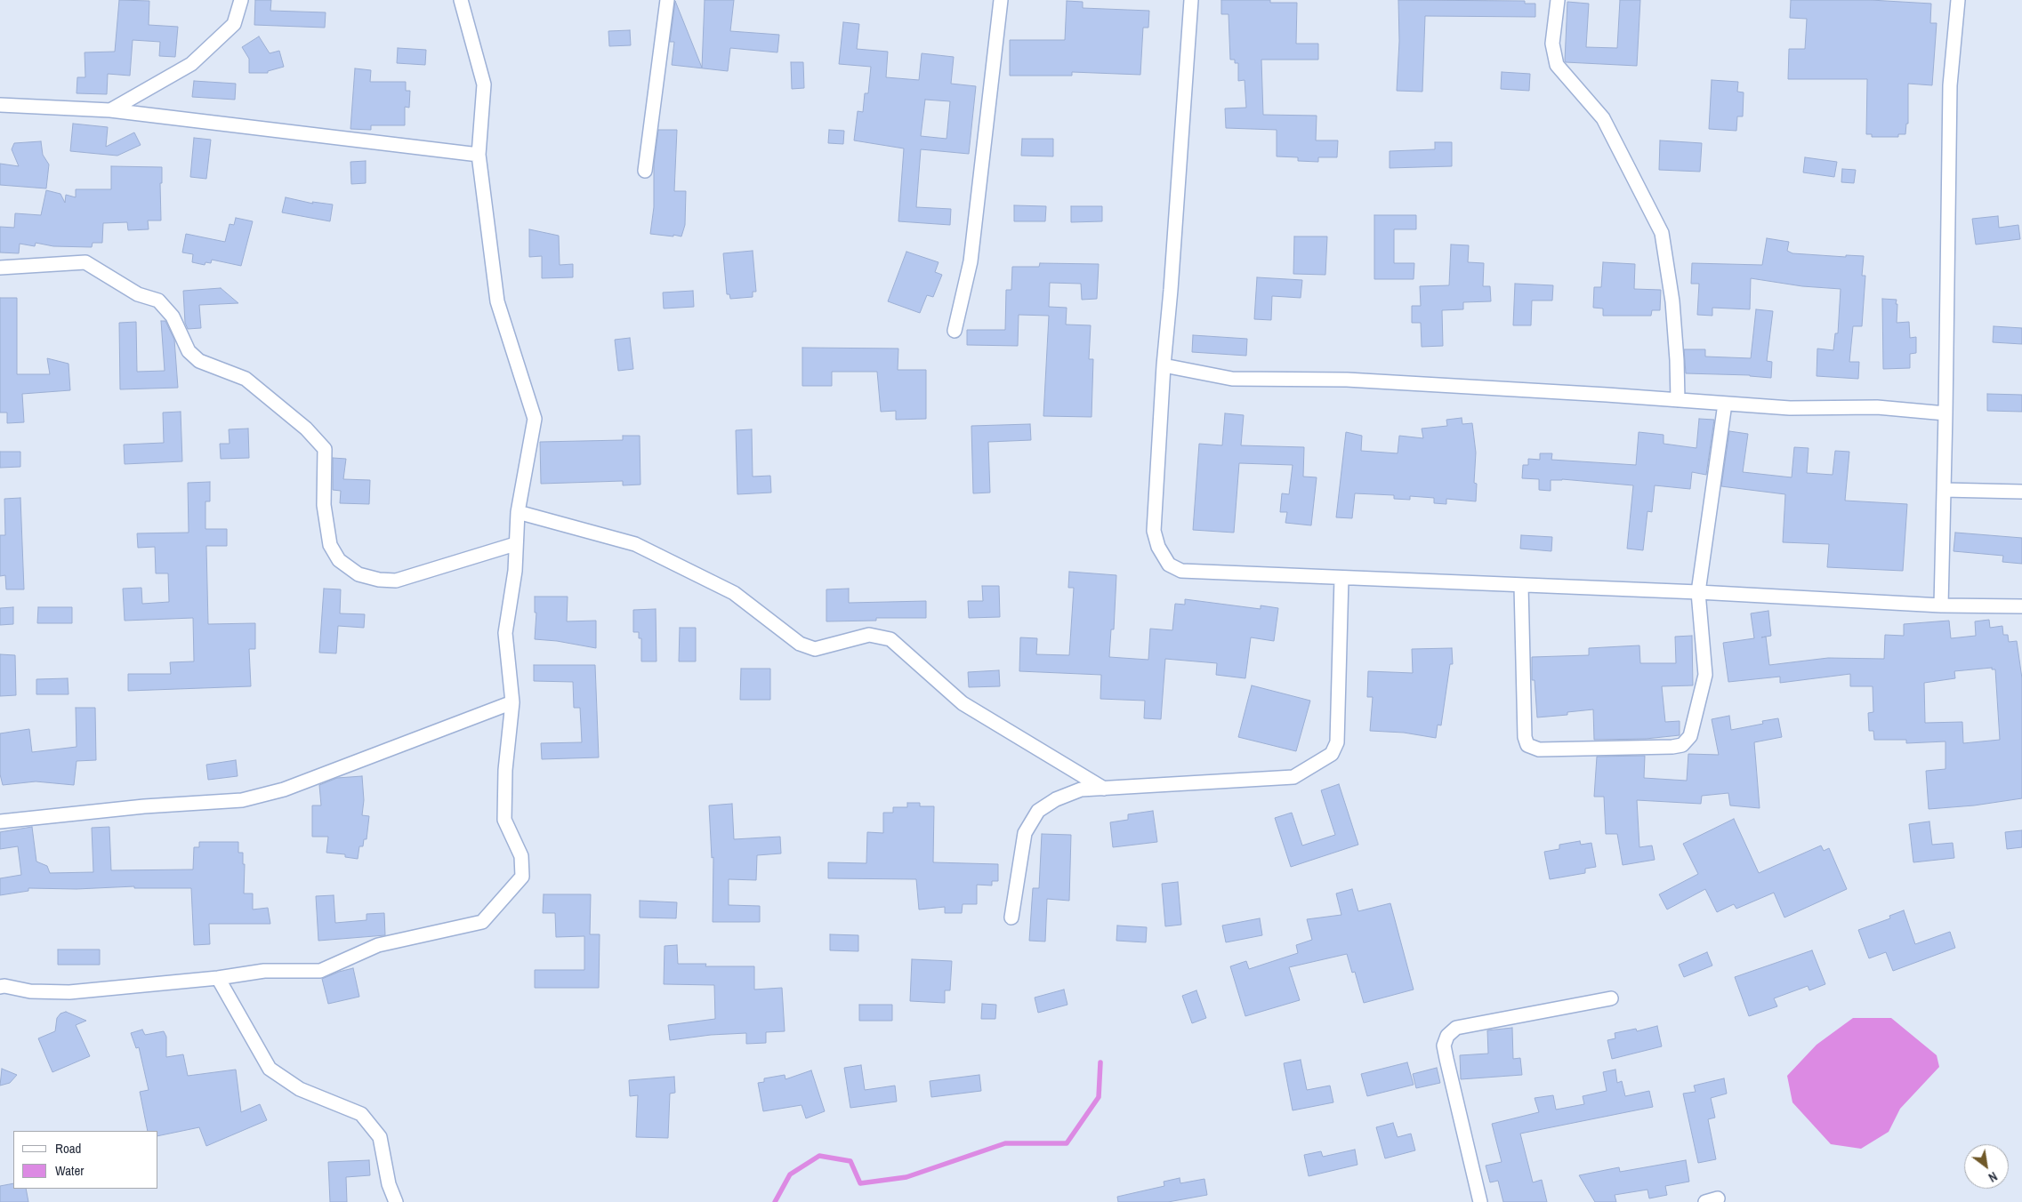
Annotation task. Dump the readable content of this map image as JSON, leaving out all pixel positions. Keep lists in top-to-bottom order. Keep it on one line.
{"legend":["Road","Water"],"north":"bottom right"}
